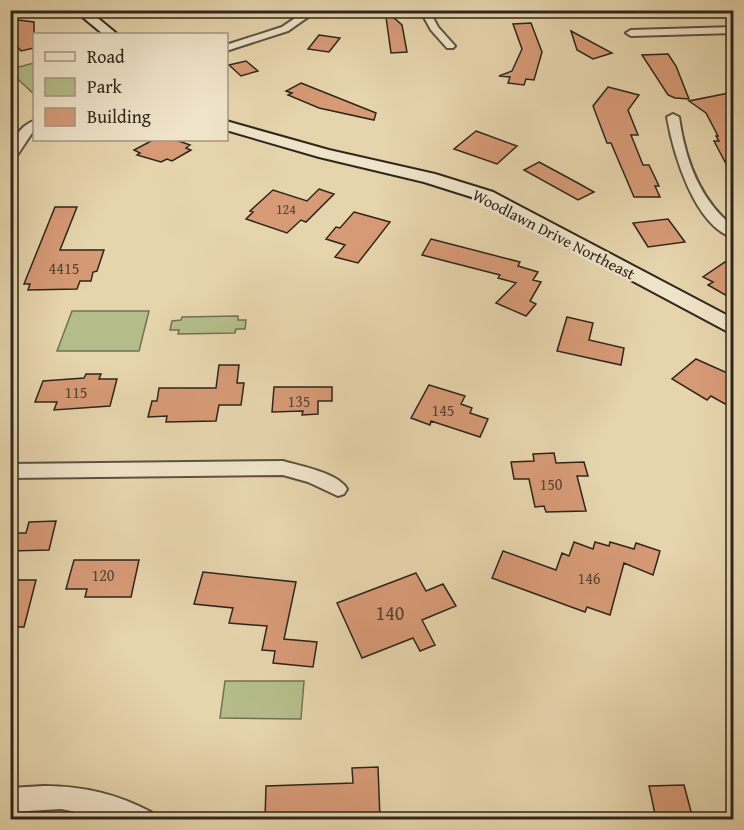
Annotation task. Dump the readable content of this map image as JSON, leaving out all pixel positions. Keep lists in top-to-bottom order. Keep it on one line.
{"streets":{"street":["Woodlawn Drive Northeast"]},"house_numbers":["124","4415","115","135","145","150","120","146","140"],"legend":["Road","Park","Building"]}
